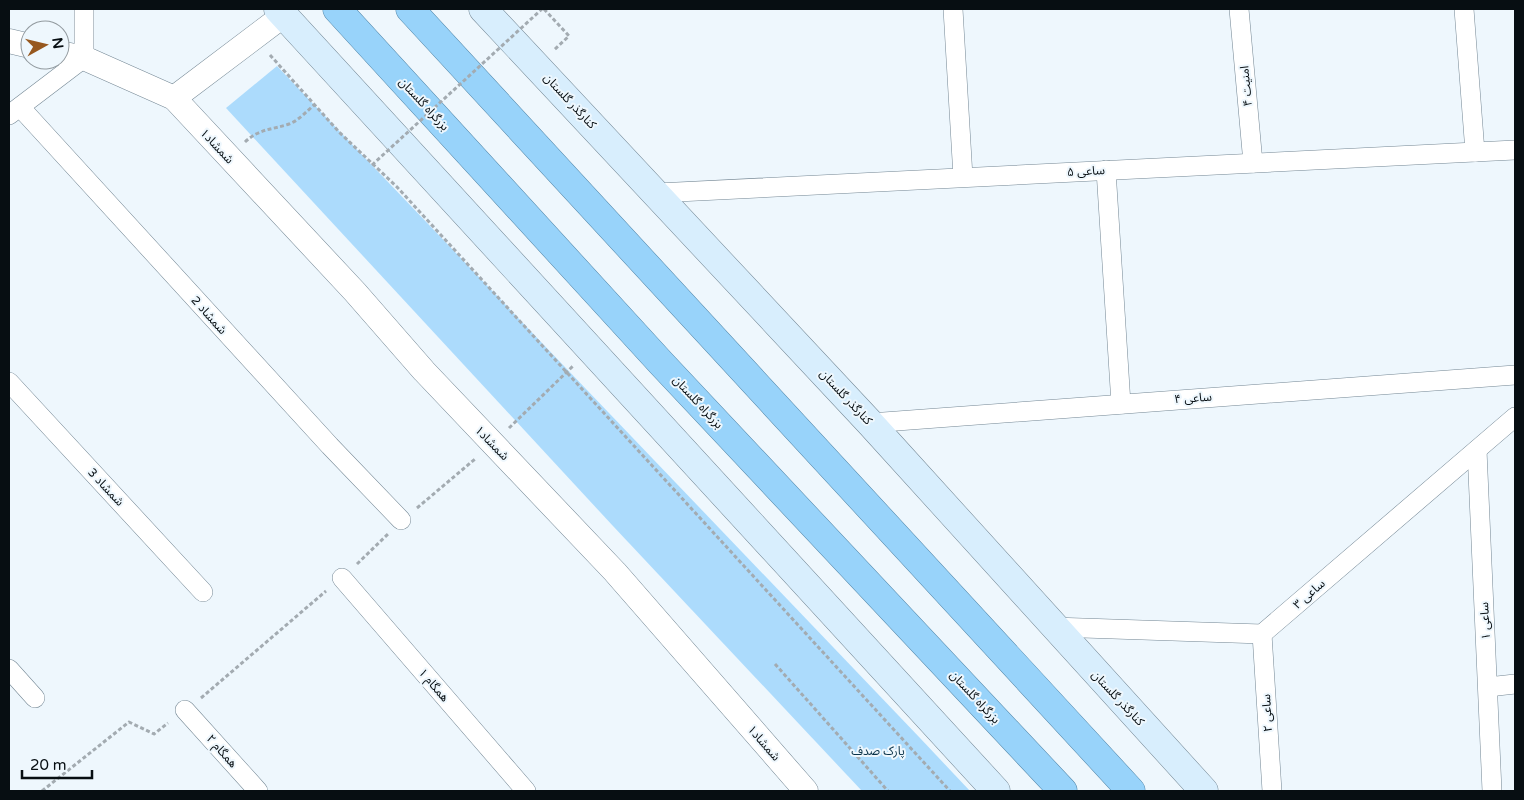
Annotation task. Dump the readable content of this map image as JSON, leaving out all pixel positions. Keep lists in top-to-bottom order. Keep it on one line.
{"streets":{"highway":["بزرگراه گلستان"],"main road":["کنارگذر گلستان"],"street":["امنیت ۴","شمشاد۱","ساعی ۵","شمشاد 2","ساعی ۴","شمشاد 3","ساعی ۳","ساعی ۱","همگام ۱","ساعی ۲","همگام ۲"]},"crossings":[["امنیت ۴","ساعی ۵"],["کنارگذر گلستان","ساعی ۵"],["کنارگذر گلستان","ساعی ۴"],["ساعی ۳","ساعی ۱"],["ساعی ۳","ساعی ۲"]],"parks":["پارک صدف"],"scale_bar":"20 m","north":"right"}
